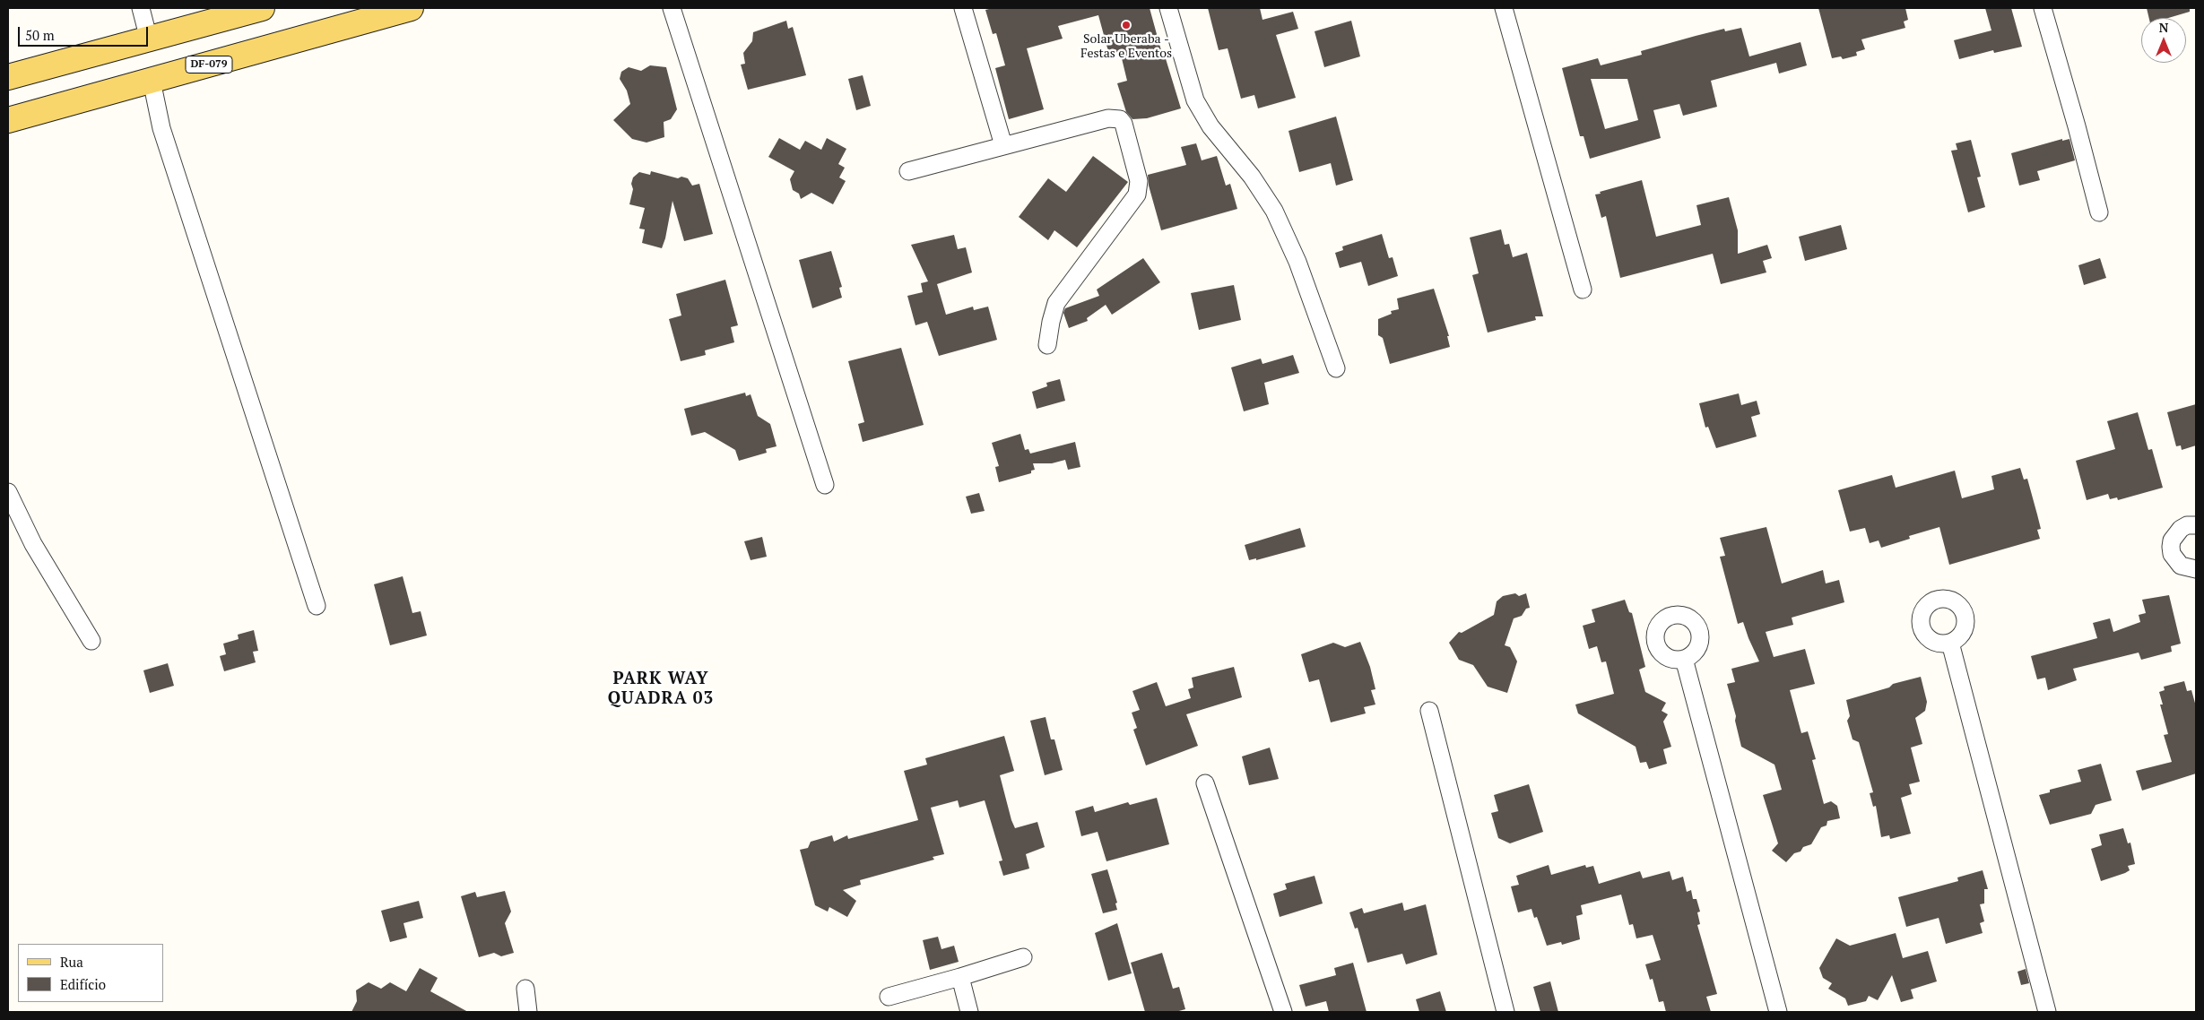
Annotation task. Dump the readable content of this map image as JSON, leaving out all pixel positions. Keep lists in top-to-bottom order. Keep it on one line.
{"streets":{"main road":["DF-079"]},"districts":["PARK WAY QUADRA 03"],"places":["Solar Uberaba - Festas e Eventos"],"legend":["Rua","Edifício"],"scale_bar":"50 m","north":"top"}
